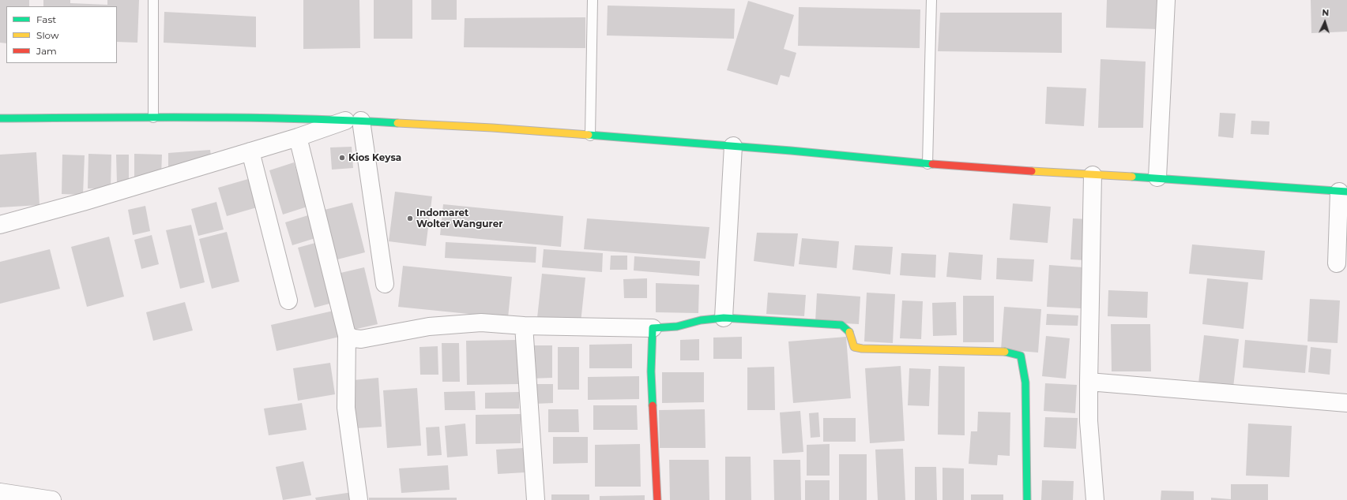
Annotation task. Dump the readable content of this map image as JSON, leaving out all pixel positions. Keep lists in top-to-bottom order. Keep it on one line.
{"places":["Kios Keysa","Indomaret Wolter Wangurer"],"legend":["Fast","Slow","Jam"],"north":"top"}
